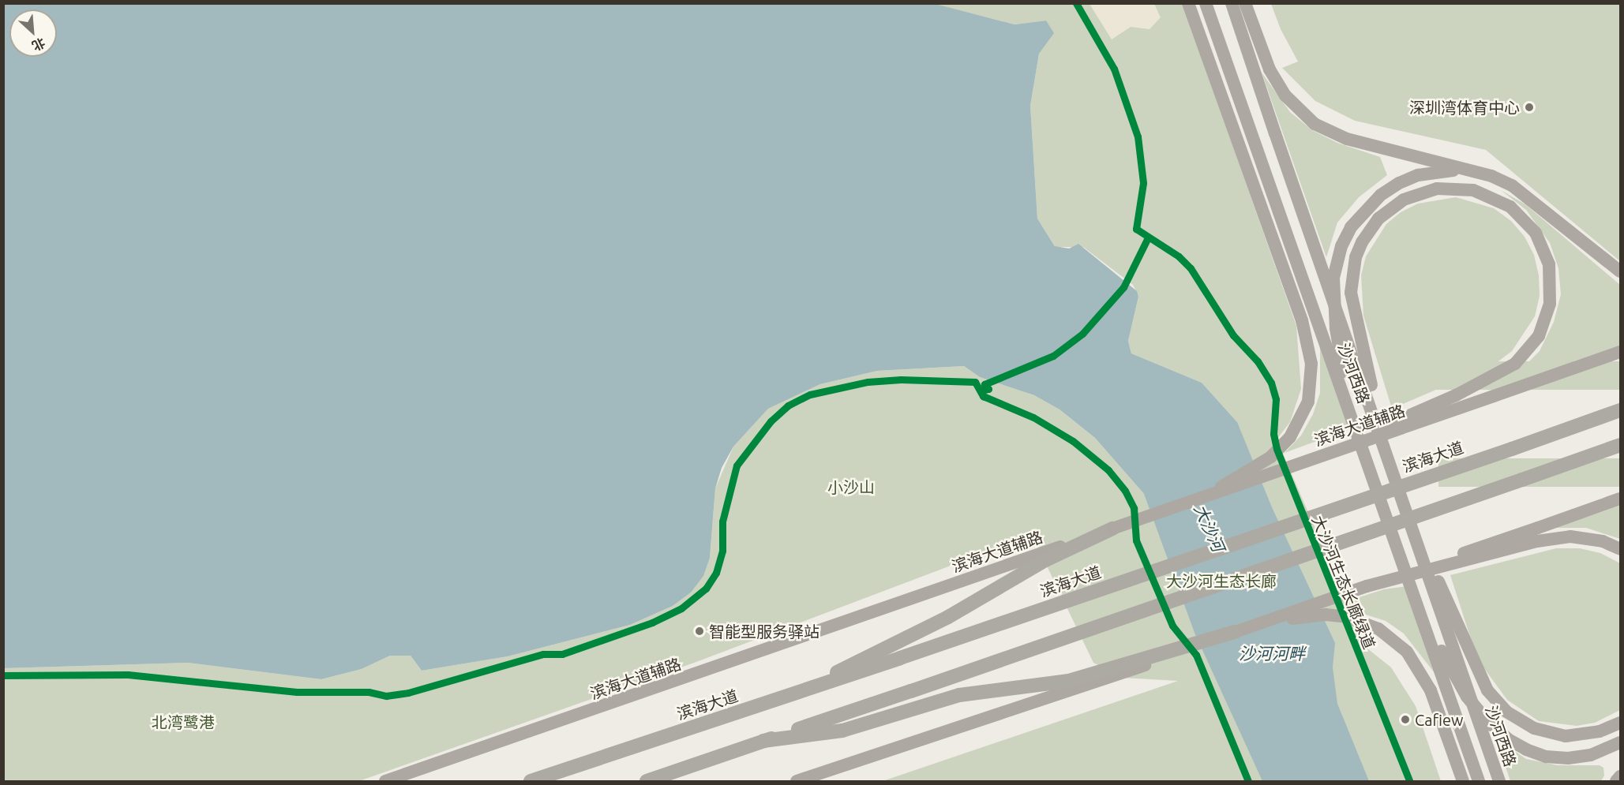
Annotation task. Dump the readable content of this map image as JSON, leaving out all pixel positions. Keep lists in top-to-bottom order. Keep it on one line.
{"streets":{"highway":["滨海大道"],"main road":["沙河西路","滨海大道辅路"],"cycle path":["大沙河生态长廊绿道"]},"water":["大沙河","沙河河畔"],"parks":["小沙山","大沙河生态长廊","北湾鹭港"],"places":["深圳湾体育中心","智能型服务驿站","Cafiew"],"north":"bottom right"}
